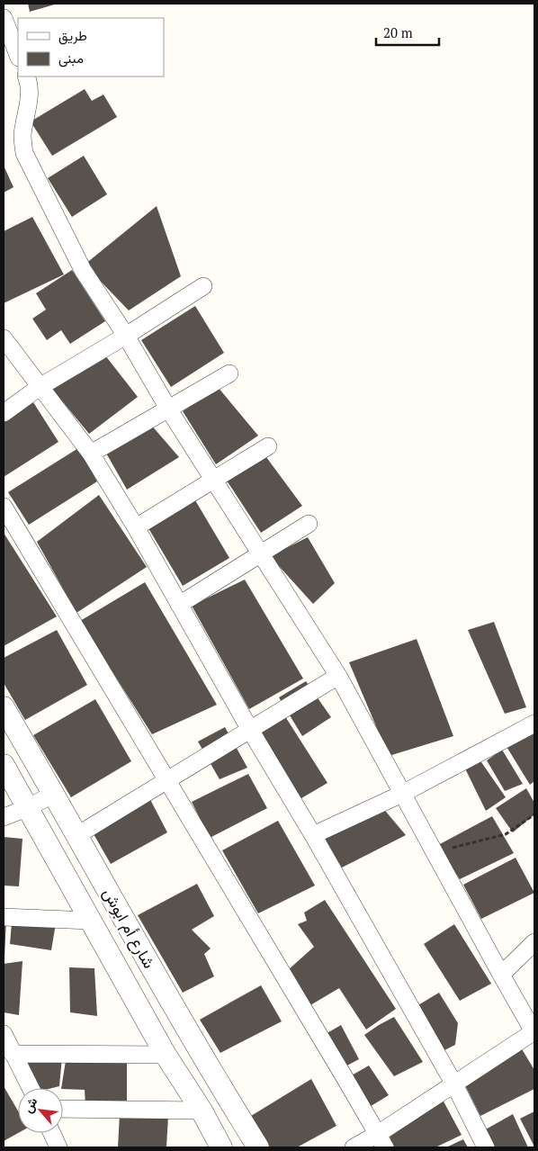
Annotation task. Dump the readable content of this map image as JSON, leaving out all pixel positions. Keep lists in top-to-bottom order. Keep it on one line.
{"streets":{"street":["شارع أم ابوش"]},"legend":["طريق","مبنى"],"scale_bar":"20 m","north":"top left"}
